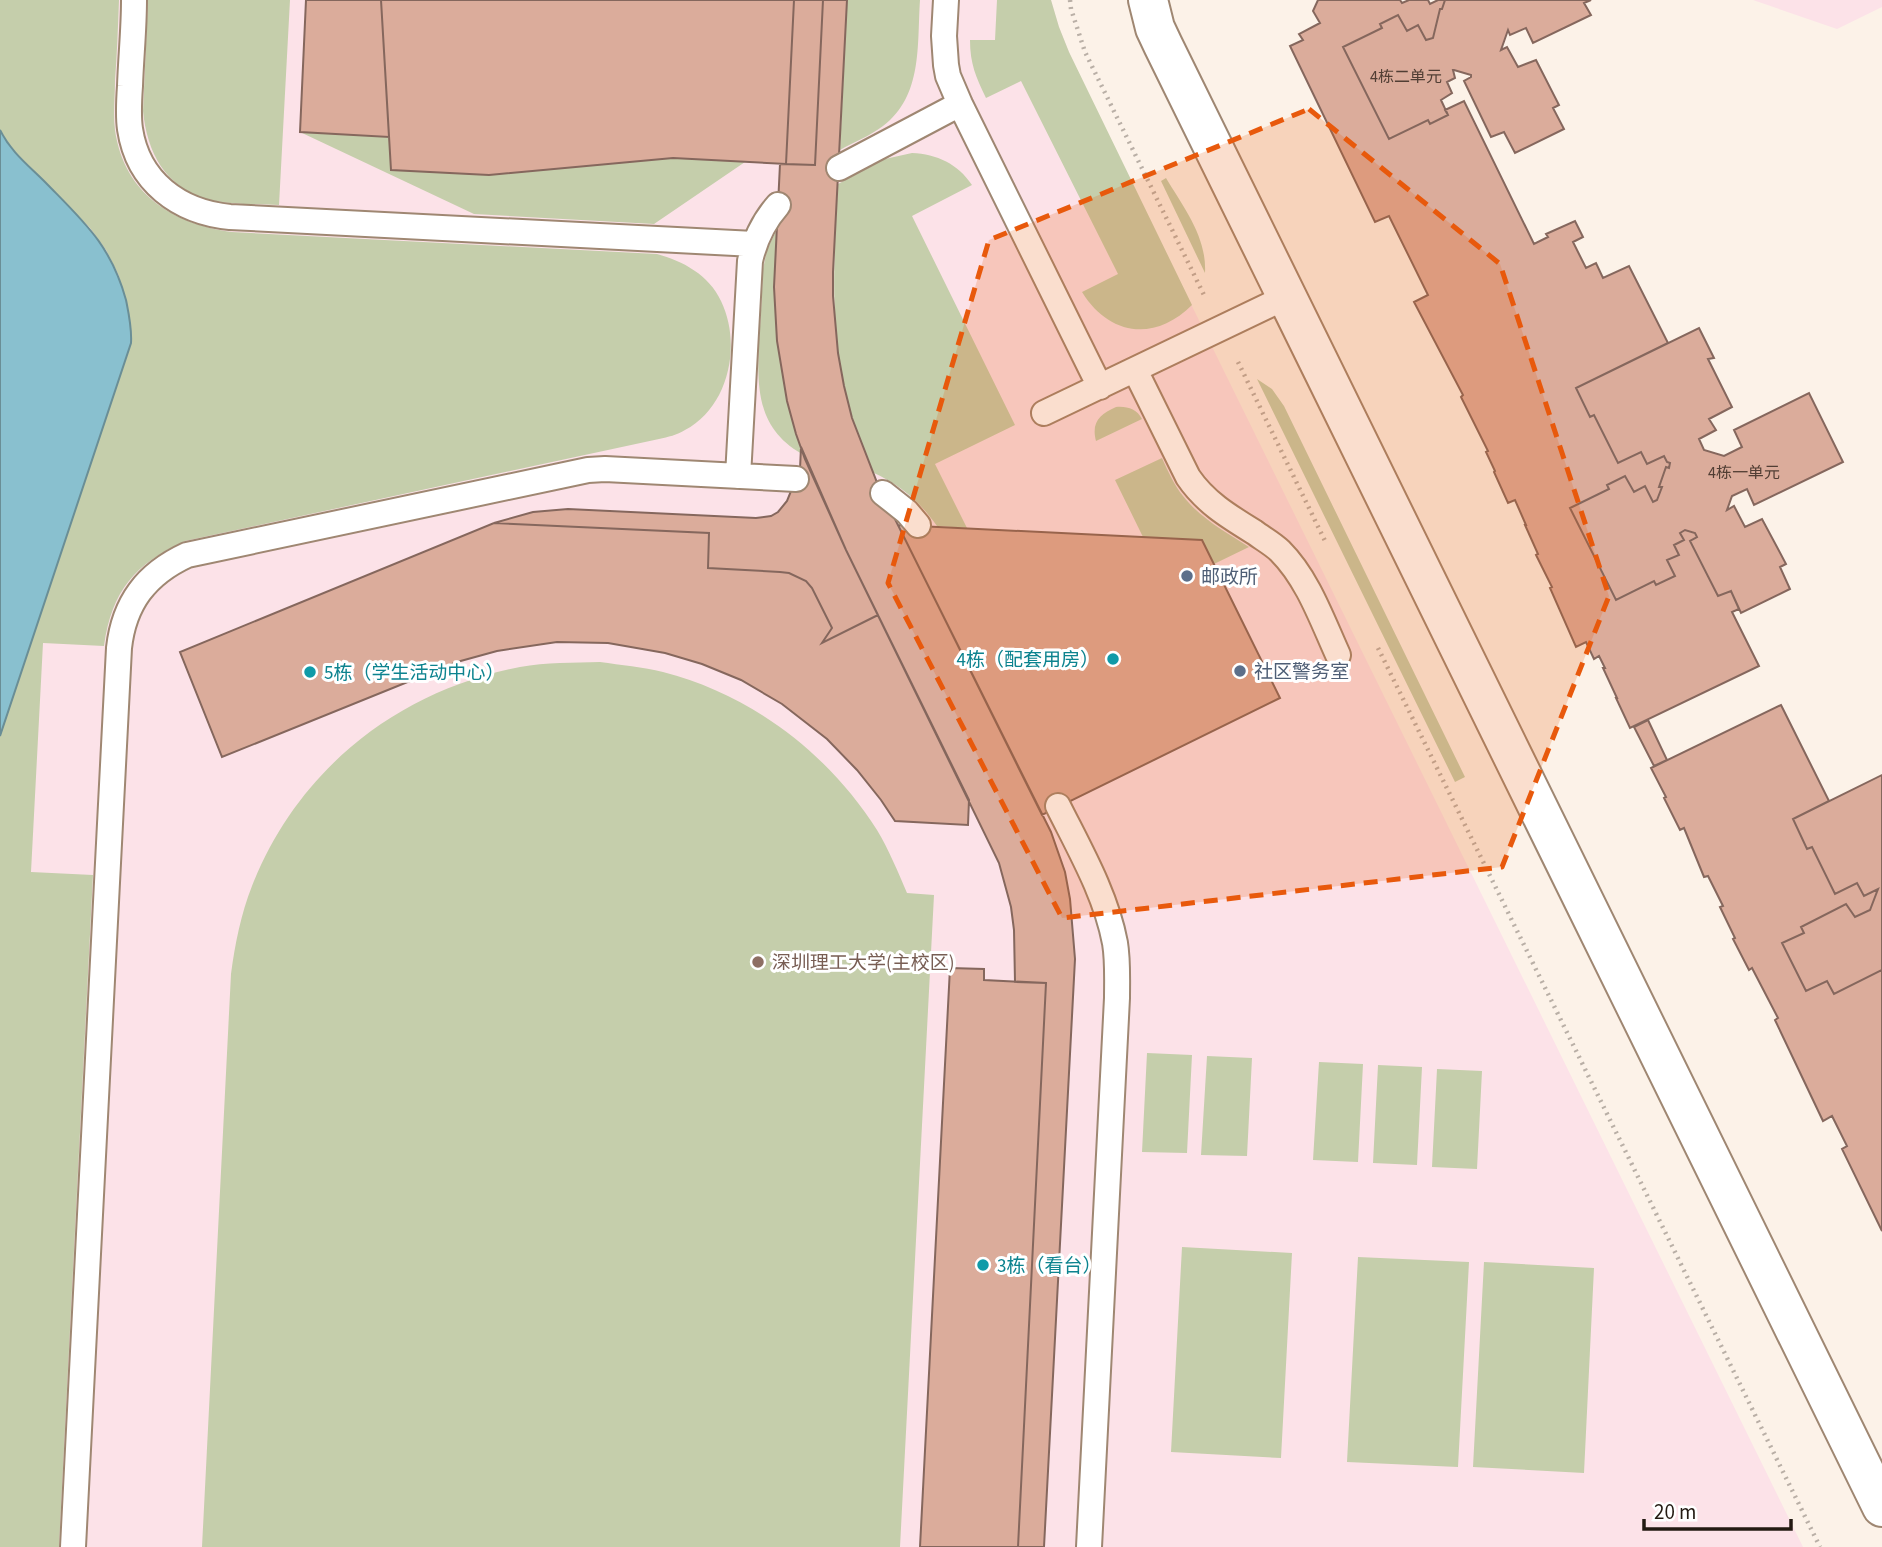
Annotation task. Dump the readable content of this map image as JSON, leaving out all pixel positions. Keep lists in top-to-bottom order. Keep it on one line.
{"places":["邮政所","4栋（配套用房）","社区警务室","5栋（学生活动中心）","深圳理工大学(主校区)","3栋（看台）"],"house_numbers":["4栋二单元","4栋一单元"],"scale_bar":"20 m"}
